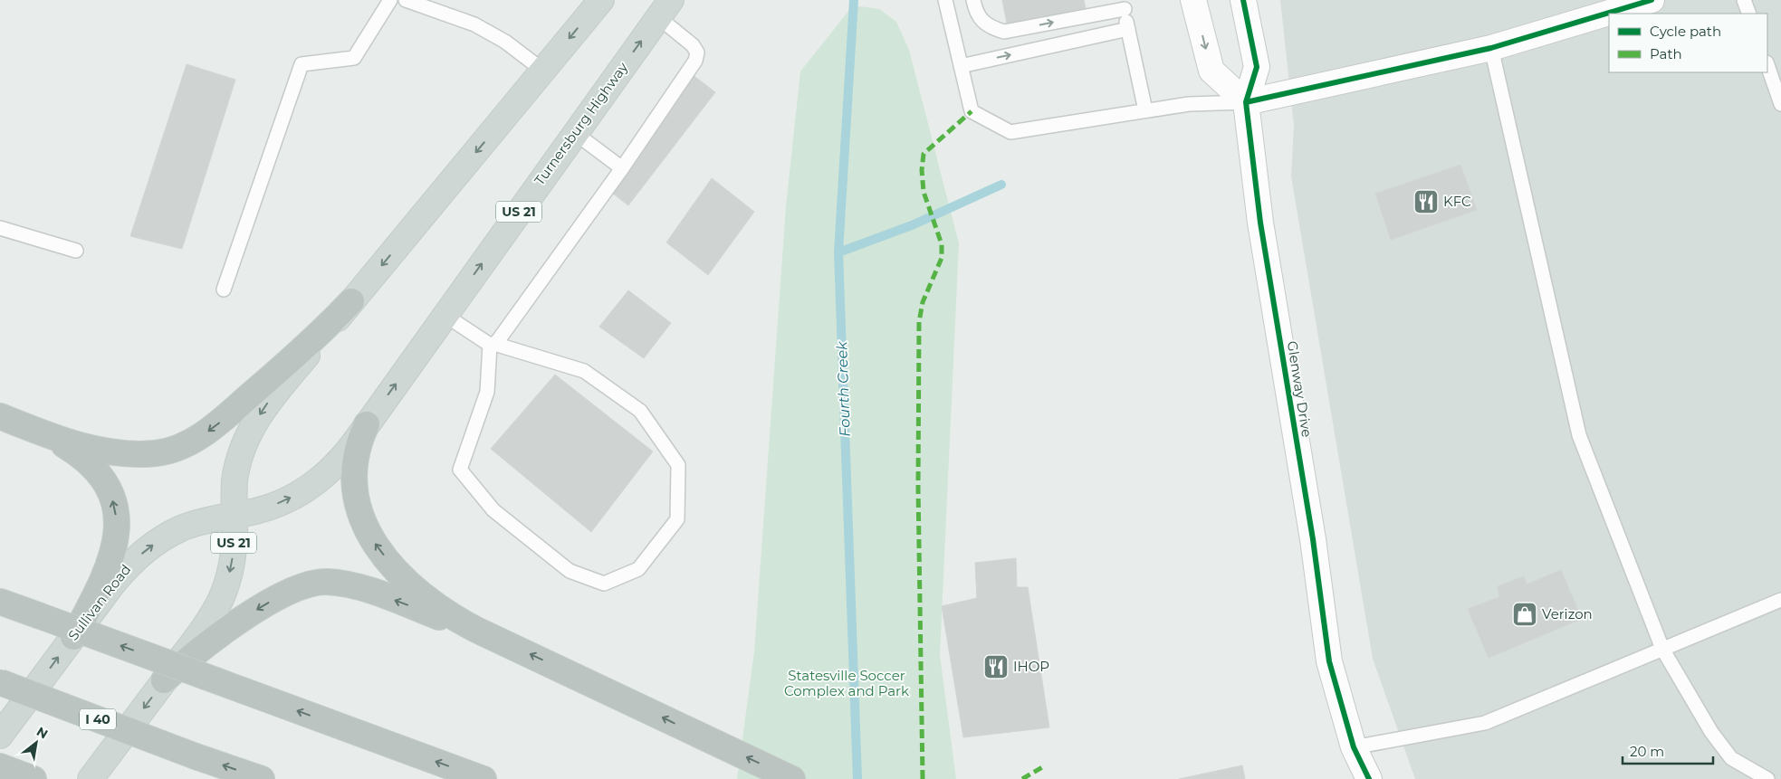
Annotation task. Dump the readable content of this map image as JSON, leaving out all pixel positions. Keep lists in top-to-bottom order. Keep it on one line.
{"streets":{"highway":["I 40"],"main road":["Turnersburg Highway","US 21","Sullivan Road"],"street":["Glenway Drive"]},"crossings":[["Turnersburg Highway","Sullivan Road"],["US 21","Sullivan Road"]],"water":["Fourth Creek"],"parks":["Statesville Soccer Complex and Park"],"places":{"restaurant":["KFC","IHOP"],"shop":["Verizon"]},"legend":["Cycle path","Path"],"scale_bar":"20 m","north":"top right"}
